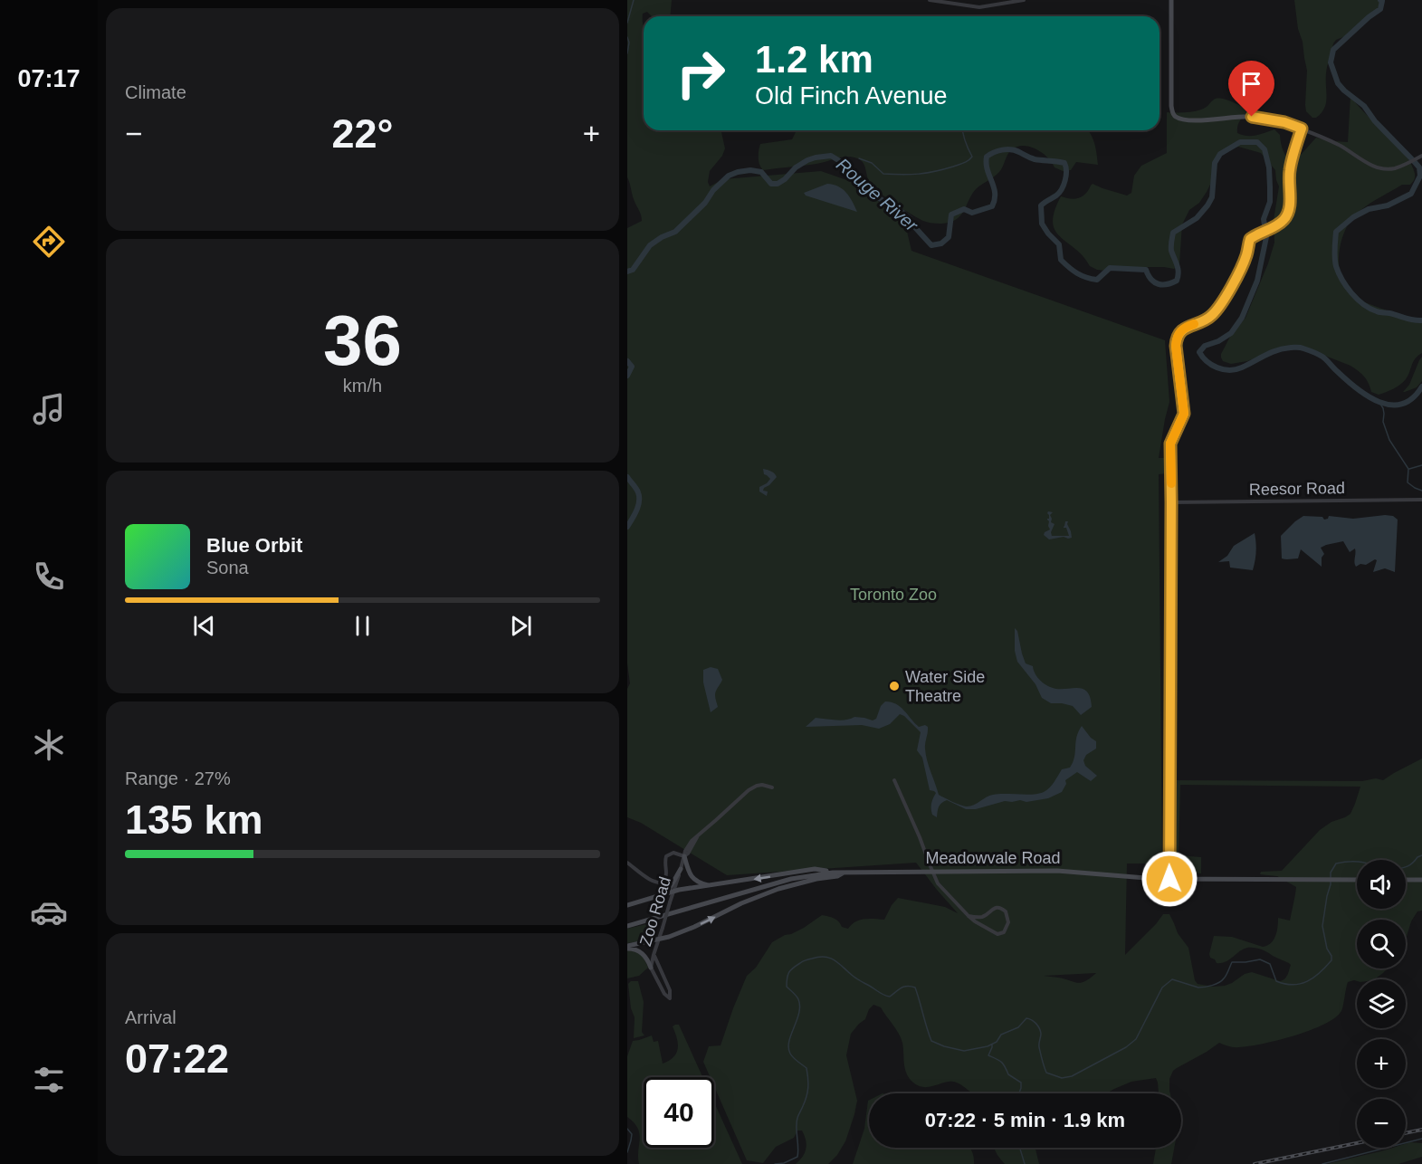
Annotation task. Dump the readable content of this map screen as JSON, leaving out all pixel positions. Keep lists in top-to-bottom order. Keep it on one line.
{"streets":{"street":["Reesor Road","Meadowvale Road","Zoo Road"]},"water":["Rouge River"],"parks":["Toronto Zoo"],"places":["Water Side Theatre"],"page":{"tabs":"07:17","tile":["Climate",["36","km/h"],["Range · 27%","135 km"],["Arrival","07:22"]],"turn":["1.2 km","Old Finch Avenue"],"heat":["−","22°","+"],"song":["Blue Orbit","Sona"],"map_buttons":["+","−"],"limit":"40","trip":"07:22 · 5 min · 1.9 km"}}
